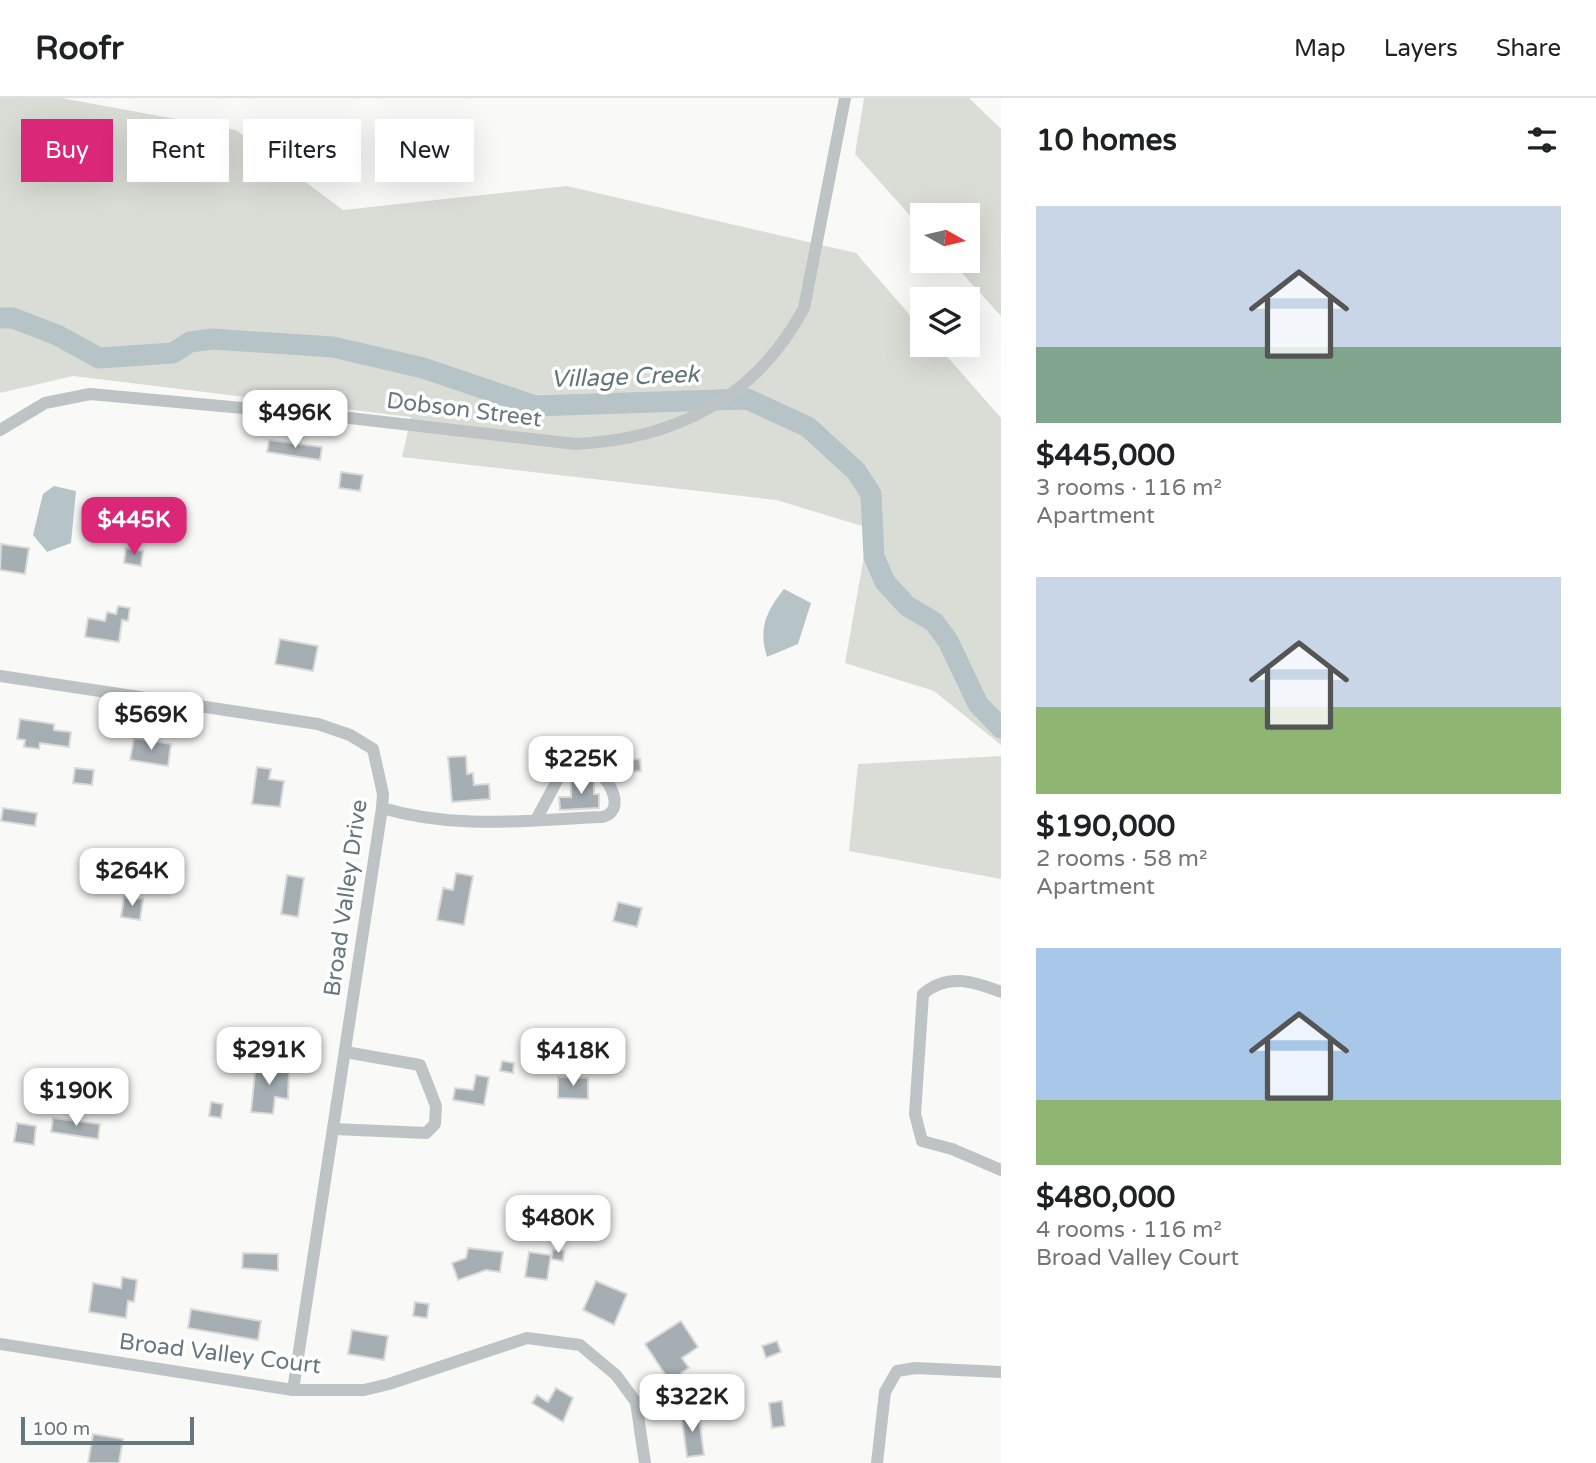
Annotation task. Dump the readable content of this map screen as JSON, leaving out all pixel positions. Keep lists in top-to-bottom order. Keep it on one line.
{"streets":{"street":["Dobson Street","Broad Valley Drive","Broad Valley Court"]},"crossings":[["Broad Valley Drive","Broad Valley Court"]],"water":["Village Creek"],"scale_bar":"100 m","north":"right","page":{"header":"Roofr","nav":["Map","Layers","Share"],"heading":"10 homes","chip":["Buy","Rent","Filters","New"],"list":[{"name":"$445,000","note":"3 rooms · 116 m² · Apartment"},{"name":"$190,000","note":"2 rooms · 58 m² · Apartment"},{"name":"$480,000","note":"4 rooms · 116 m² · Broad Valley Court"}],"price":["$496K","$445K","$569K","$225K","$264K","$291K","$418K","$190K","$480K","$322K"],"scale":"100 m"}}
